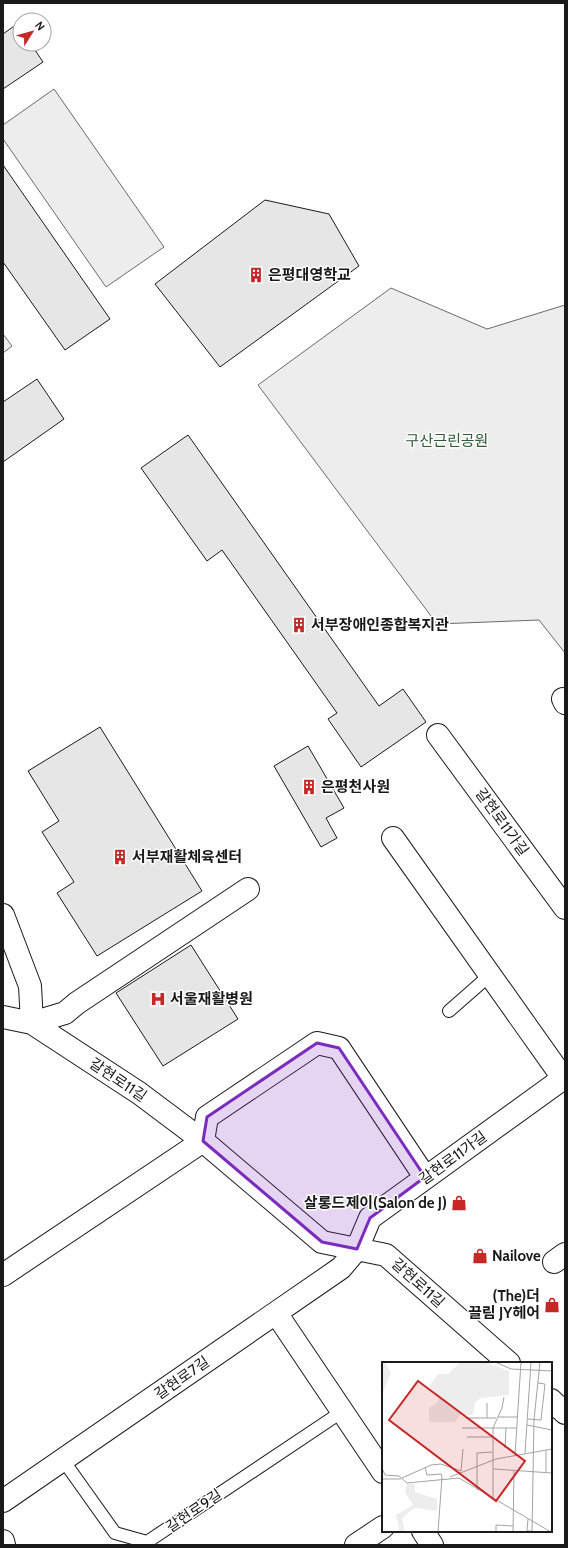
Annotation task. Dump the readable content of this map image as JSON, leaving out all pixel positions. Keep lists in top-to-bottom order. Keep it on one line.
{"streets":{"street":["갈현로11가길","갈현로11길","갈현로7길"],"lane":["갈현로9길"]},"crossings":[["갈현로11가길","갈현로11길"],["갈현로11가길","갈현로7길"],["갈현로11길","갈현로7길"],["갈현로7길","갈현로9길"]],"parks":["구산근린공원"],"places":{"building":["은평대영학교","서부장애인종합복지관","은평천사원","서부재활체육센터"],"hospital":["서울재활병원"],"shop":["살롱드제이(Salon de J)","Nailove","(The)더 끌림 JY헤어"]},"north":"top right"}
